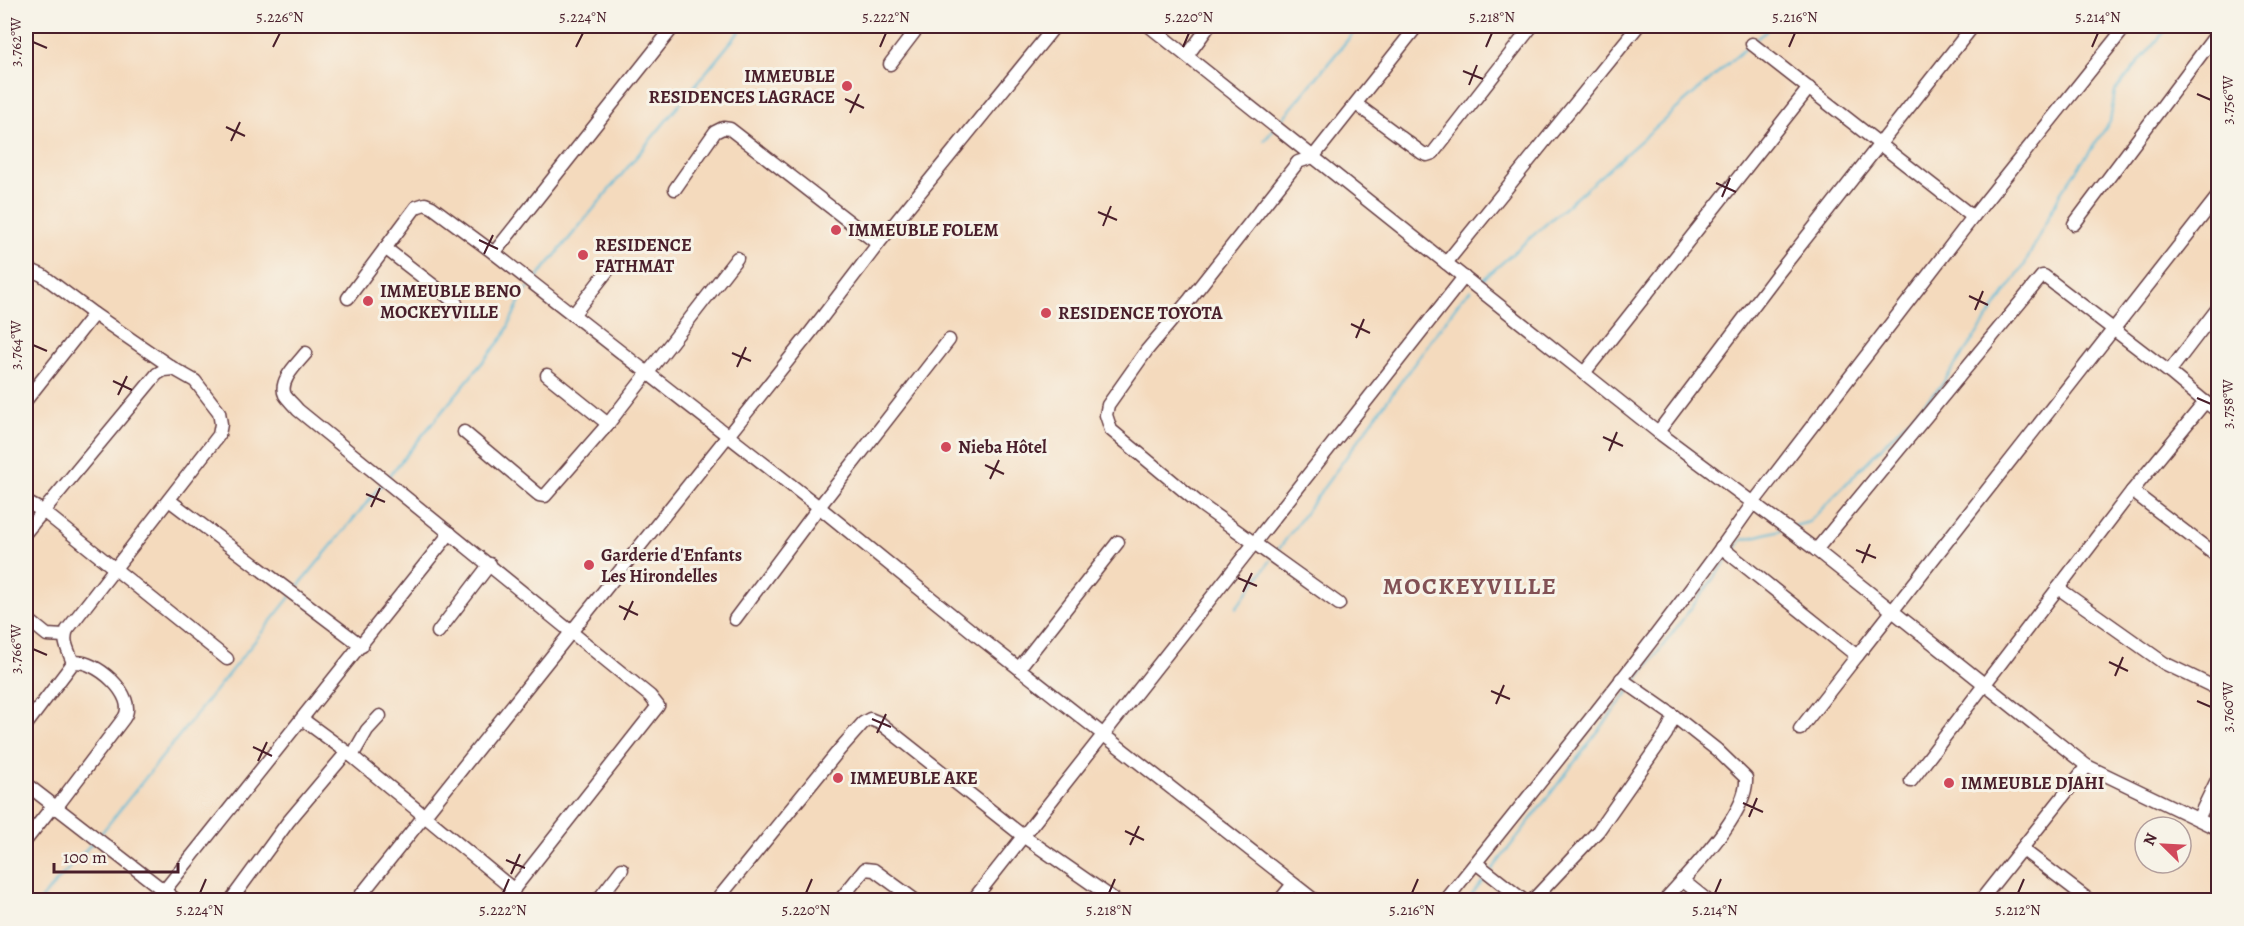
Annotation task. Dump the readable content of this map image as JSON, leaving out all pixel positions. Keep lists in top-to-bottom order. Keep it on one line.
{"districts":["MOCKEYVILLE"],"places":["IMMEUBLE RESIDENCES LAGRACE","IMMEUBLE FOLEM","RESIDENCE FATHMAT","IMMEUBLE BENO MOCKEYVILLE","RESIDENCE TOYOTA","Nieba Hôtel","Garderie d'Enfants Les Hirondelles","IMMEUBLE AKE","IMMEUBLE DJAHI"],"scale_bar":"100 m","north":"top left","coordinates":["5.226°N","5.224°N","5.222°N","5.220°N","5.218°N","5.216°N","5.214°N","3.762°W","3.756°W","3.764°W","3.758°W","3.766°W","3.760°W","5.212°N"]}
